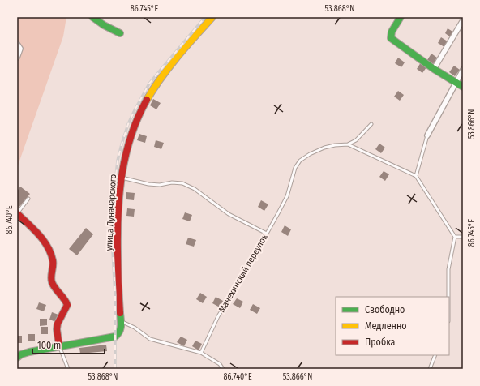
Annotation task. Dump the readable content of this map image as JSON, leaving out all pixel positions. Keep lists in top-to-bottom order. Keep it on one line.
{"streets":{"main road":["улица Луначарского"],"lane":["Манехинский переулок"]},"legend":["Свободно","Медленно","Пробка"],"scale_bar":"100 m","coordinates":["86.745°E","53.868°N","53.866°N","86.740°E"]}
